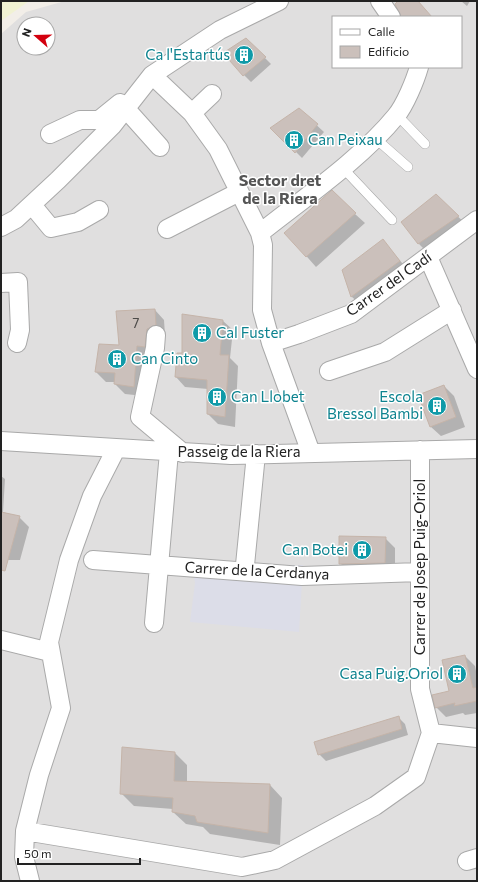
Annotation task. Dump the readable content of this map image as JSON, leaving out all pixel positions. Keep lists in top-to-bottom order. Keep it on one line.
{"streets":{"street":["Carrer del Cadí","Passeig de la Riera","Carrer de Josep Puig-Oriol","Carrer de la Cerdanya"]},"crossings":[["Passeig de la Riera","Carrer de Josep Puig-Oriol"],["Carrer de Josep Puig-Oriol","Carrer de la Cerdanya"]],"districts":["Sector dret de la Riera"],"places":{"building":["Ca l'Estartús","Can Peixau","Cal Fuster","Can Cinto","Can Llobet","Escola Bressol Bambi","Can Botei","Casa Puig.Oriol"]},"house_numbers":["7"],"legend":["Calle","Edificio"],"scale_bar":"50 m","north":"left"}
